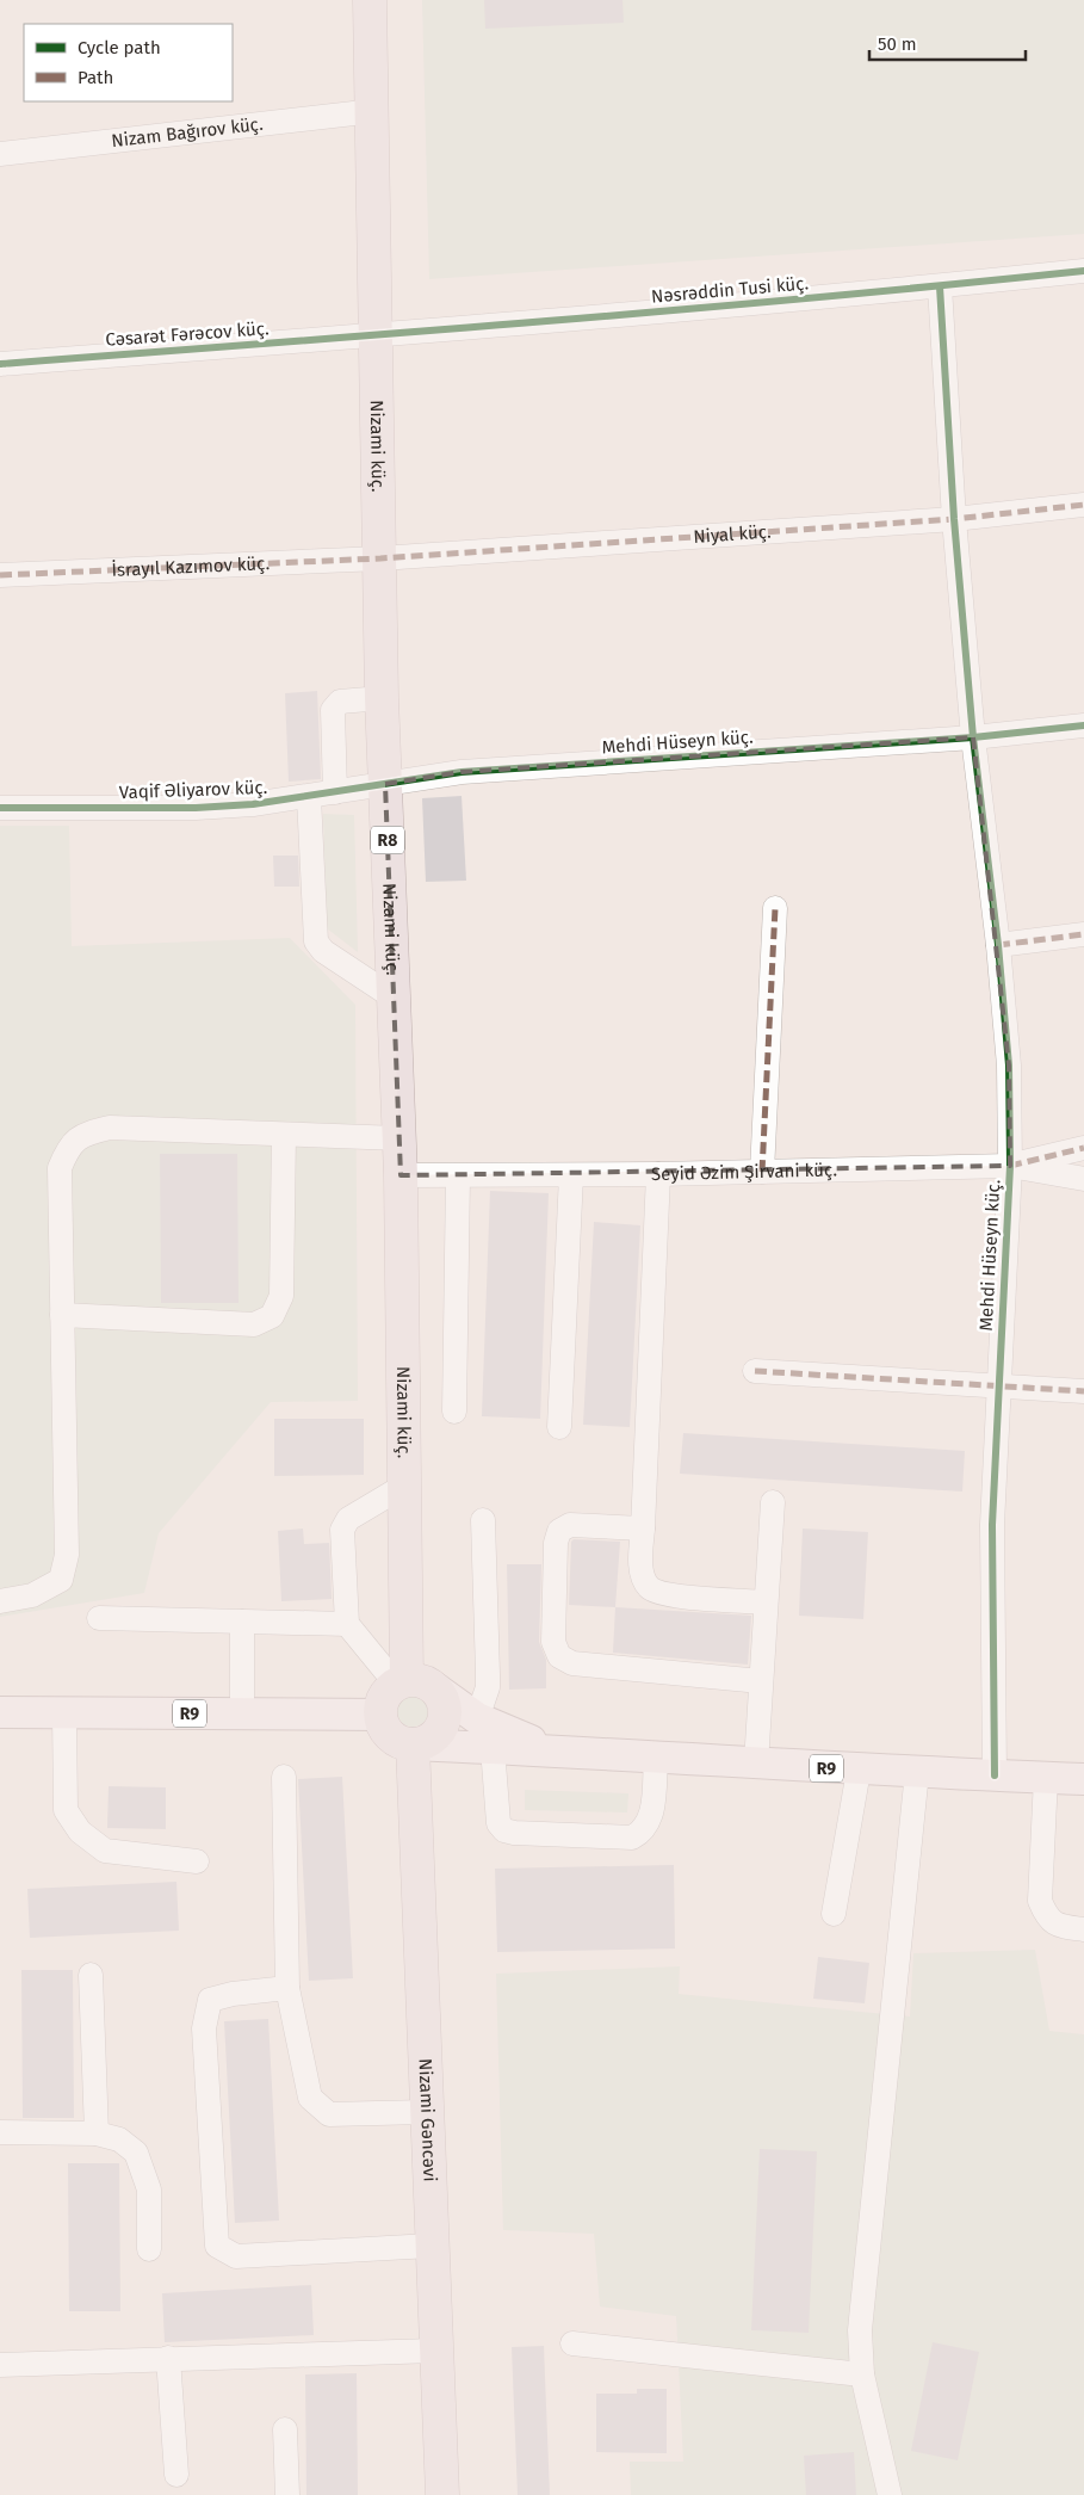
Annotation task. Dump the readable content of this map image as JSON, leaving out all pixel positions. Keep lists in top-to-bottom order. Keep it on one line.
{"streets":{"highway":["Nizami küç.","R8","Nizami Gəncəvi"],"main road":["R9"],"street":["Nizam Bağırov küç.","Nəsrəddin Tusi küç.","Cəsarət Fərəcov küç.","Niyal küç.","İsrayıl Kazımov küç.","Mehdi Hüseyn küç.","Vaqif Əliyarov küç.","Seyid Əzim Şirvani küç."]},"crossings":[["Nizam Bağırov küç.","Nizami küç."],["Nəsrəddin Tusi küç.","Cəsarət Fərəcov küç."],["Nəsrəddin Tusi küç.","Nizami küç."],["Nəsrəddin Tusi küç.","Mehdi Hüseyn küç."],["Cəsarət Fərəcov küç.","Nizami küç."],["Nizami küç.","Niyal küç."],["Nizami küç.","İsrayıl Kazımov küç."],["Nizami küç.","Mehdi Hüseyn küç."],["Nizami küç.","Vaqif Əliyarov küç."],["Nizami küç.","Seyid Əzim Şirvani küç."],["Niyal küç.","İsrayıl Kazımov küç."],["Niyal küç.","Mehdi Hüseyn küç."],["Mehdi Hüseyn küç.","Vaqif Əliyarov küç."],["Mehdi Hüseyn küç.","Seyid Əzim Şirvani küç."],["Mehdi Hüseyn küç.","R9"]],"legend":["Cycle path","Path"],"scale_bar":"50 m"}
